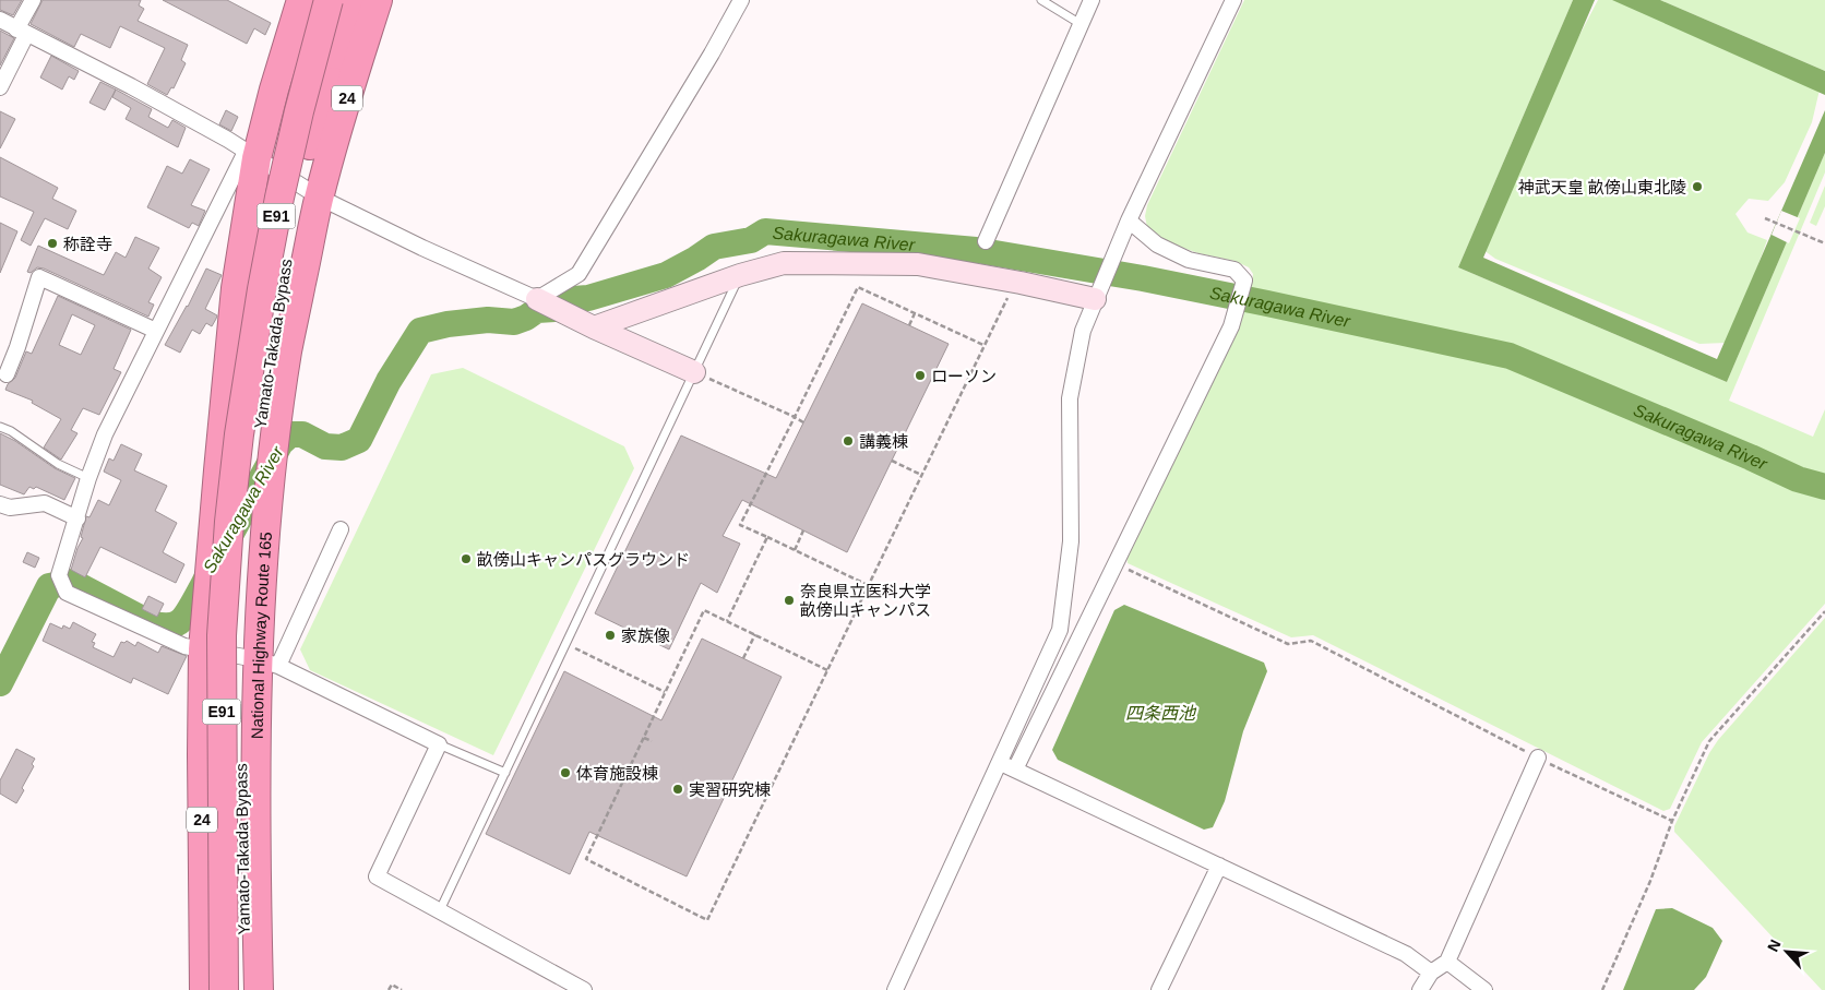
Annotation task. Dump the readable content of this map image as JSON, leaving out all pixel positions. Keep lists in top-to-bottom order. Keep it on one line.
{"streets":{"highway":["24","E91","Yamato-Takada Bypass","National Highway Route 165"]},"water":["Sakuragawa River","四条西池"],"places":["神武天皇 畝傍山東北陵","称詮寺","ローソン","講義棟","畝傍山キャンパスグラウンド","奈良県立医科大学 畝傍山キャンパス","家族像","体育施設棟","実習研究棟"],"north":"top left"}
